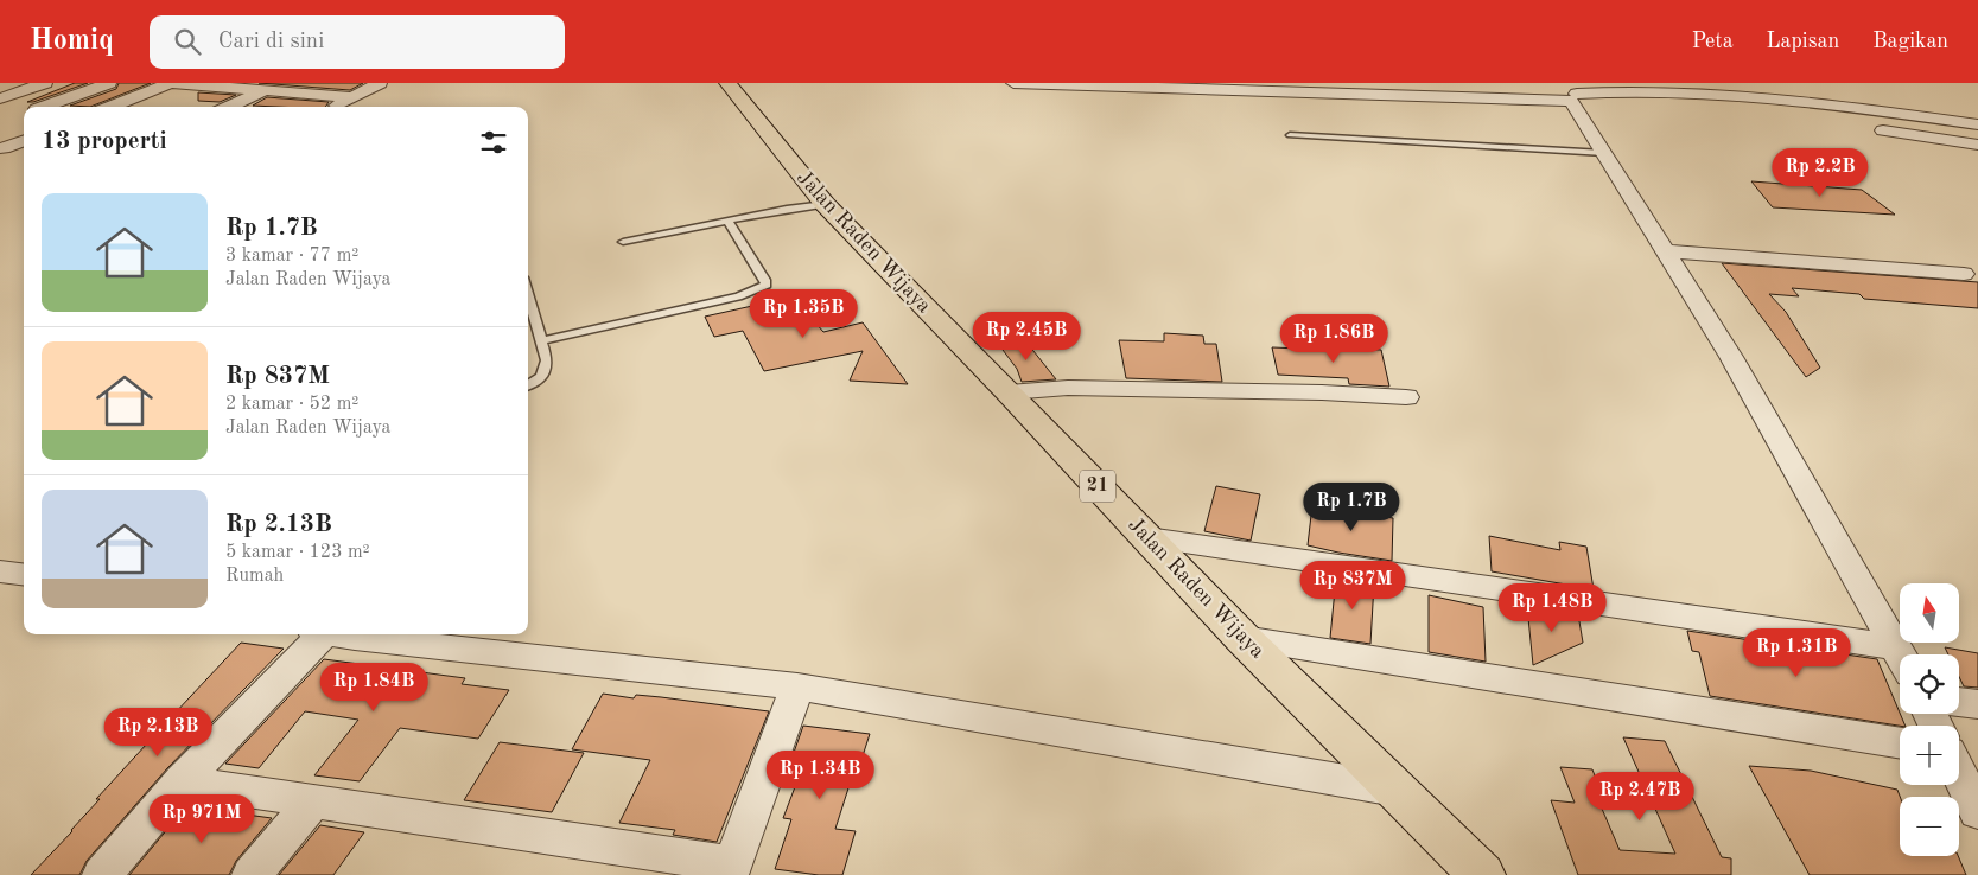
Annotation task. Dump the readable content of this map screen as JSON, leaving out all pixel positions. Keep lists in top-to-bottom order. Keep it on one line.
{"streets":{"highway":["Jalan Raden Wijaya","21"]},"north":"top","page":{"header":"Homiq","search":"Cari di sini","nav":["Peta","Lapisan","Bagikan"],"heading":"13 properti","price":["Rp 2.2B","Rp 1.35B","Rp 2.45B","Rp 1.86B","Rp 1.7B","Rp 837M","Rp 1.48B","Rp 1.31B","Rp 1.84B","Rp 2.13B","Rp 1.34B","Rp 2.47B","Rp 971M"],"list":[{"name":"Rp 1.7B","note":"3 kamar · 77 m² · Jalan Raden Wijaya"},{"name":"Rp 837M","note":"2 kamar · 52 m² · Jalan Raden Wijaya"},{"name":"Rp 2.13B","note":"5 kamar · 123 m² · Rumah"}],"map_buttons":["+","−"]}}
